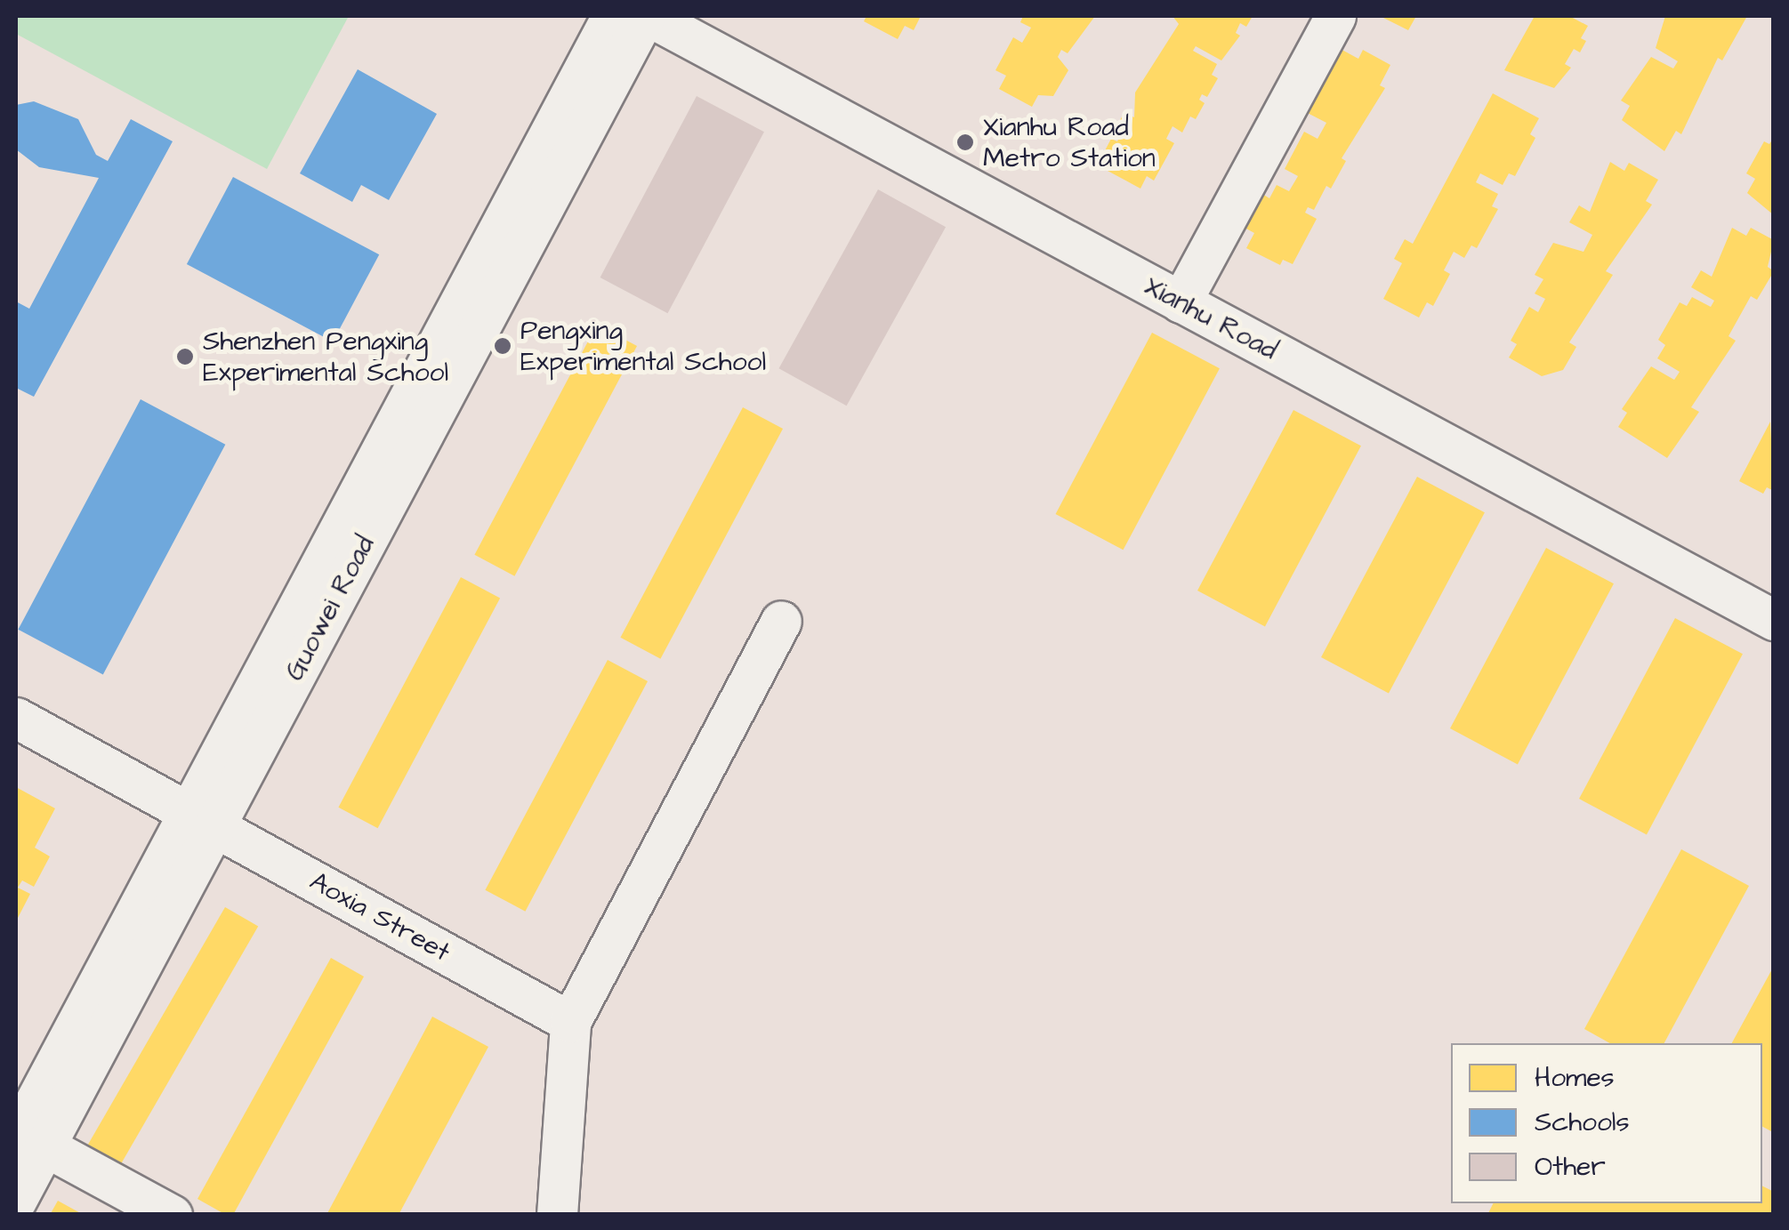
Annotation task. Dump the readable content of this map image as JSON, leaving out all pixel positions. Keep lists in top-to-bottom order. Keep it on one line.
{"streets":{"street":["Xianhu Road","Guowei Road","Aoxia Street"]},"crossings":[["Xianhu Road","Guowei Road"],["Guowei Road","Aoxia Street"]],"places":["Xianhu Road Metro Station","Pengxing Experimental School","Shenzhen Pengxing Experimental School"],"legend":["Homes","Schools","Other"]}
